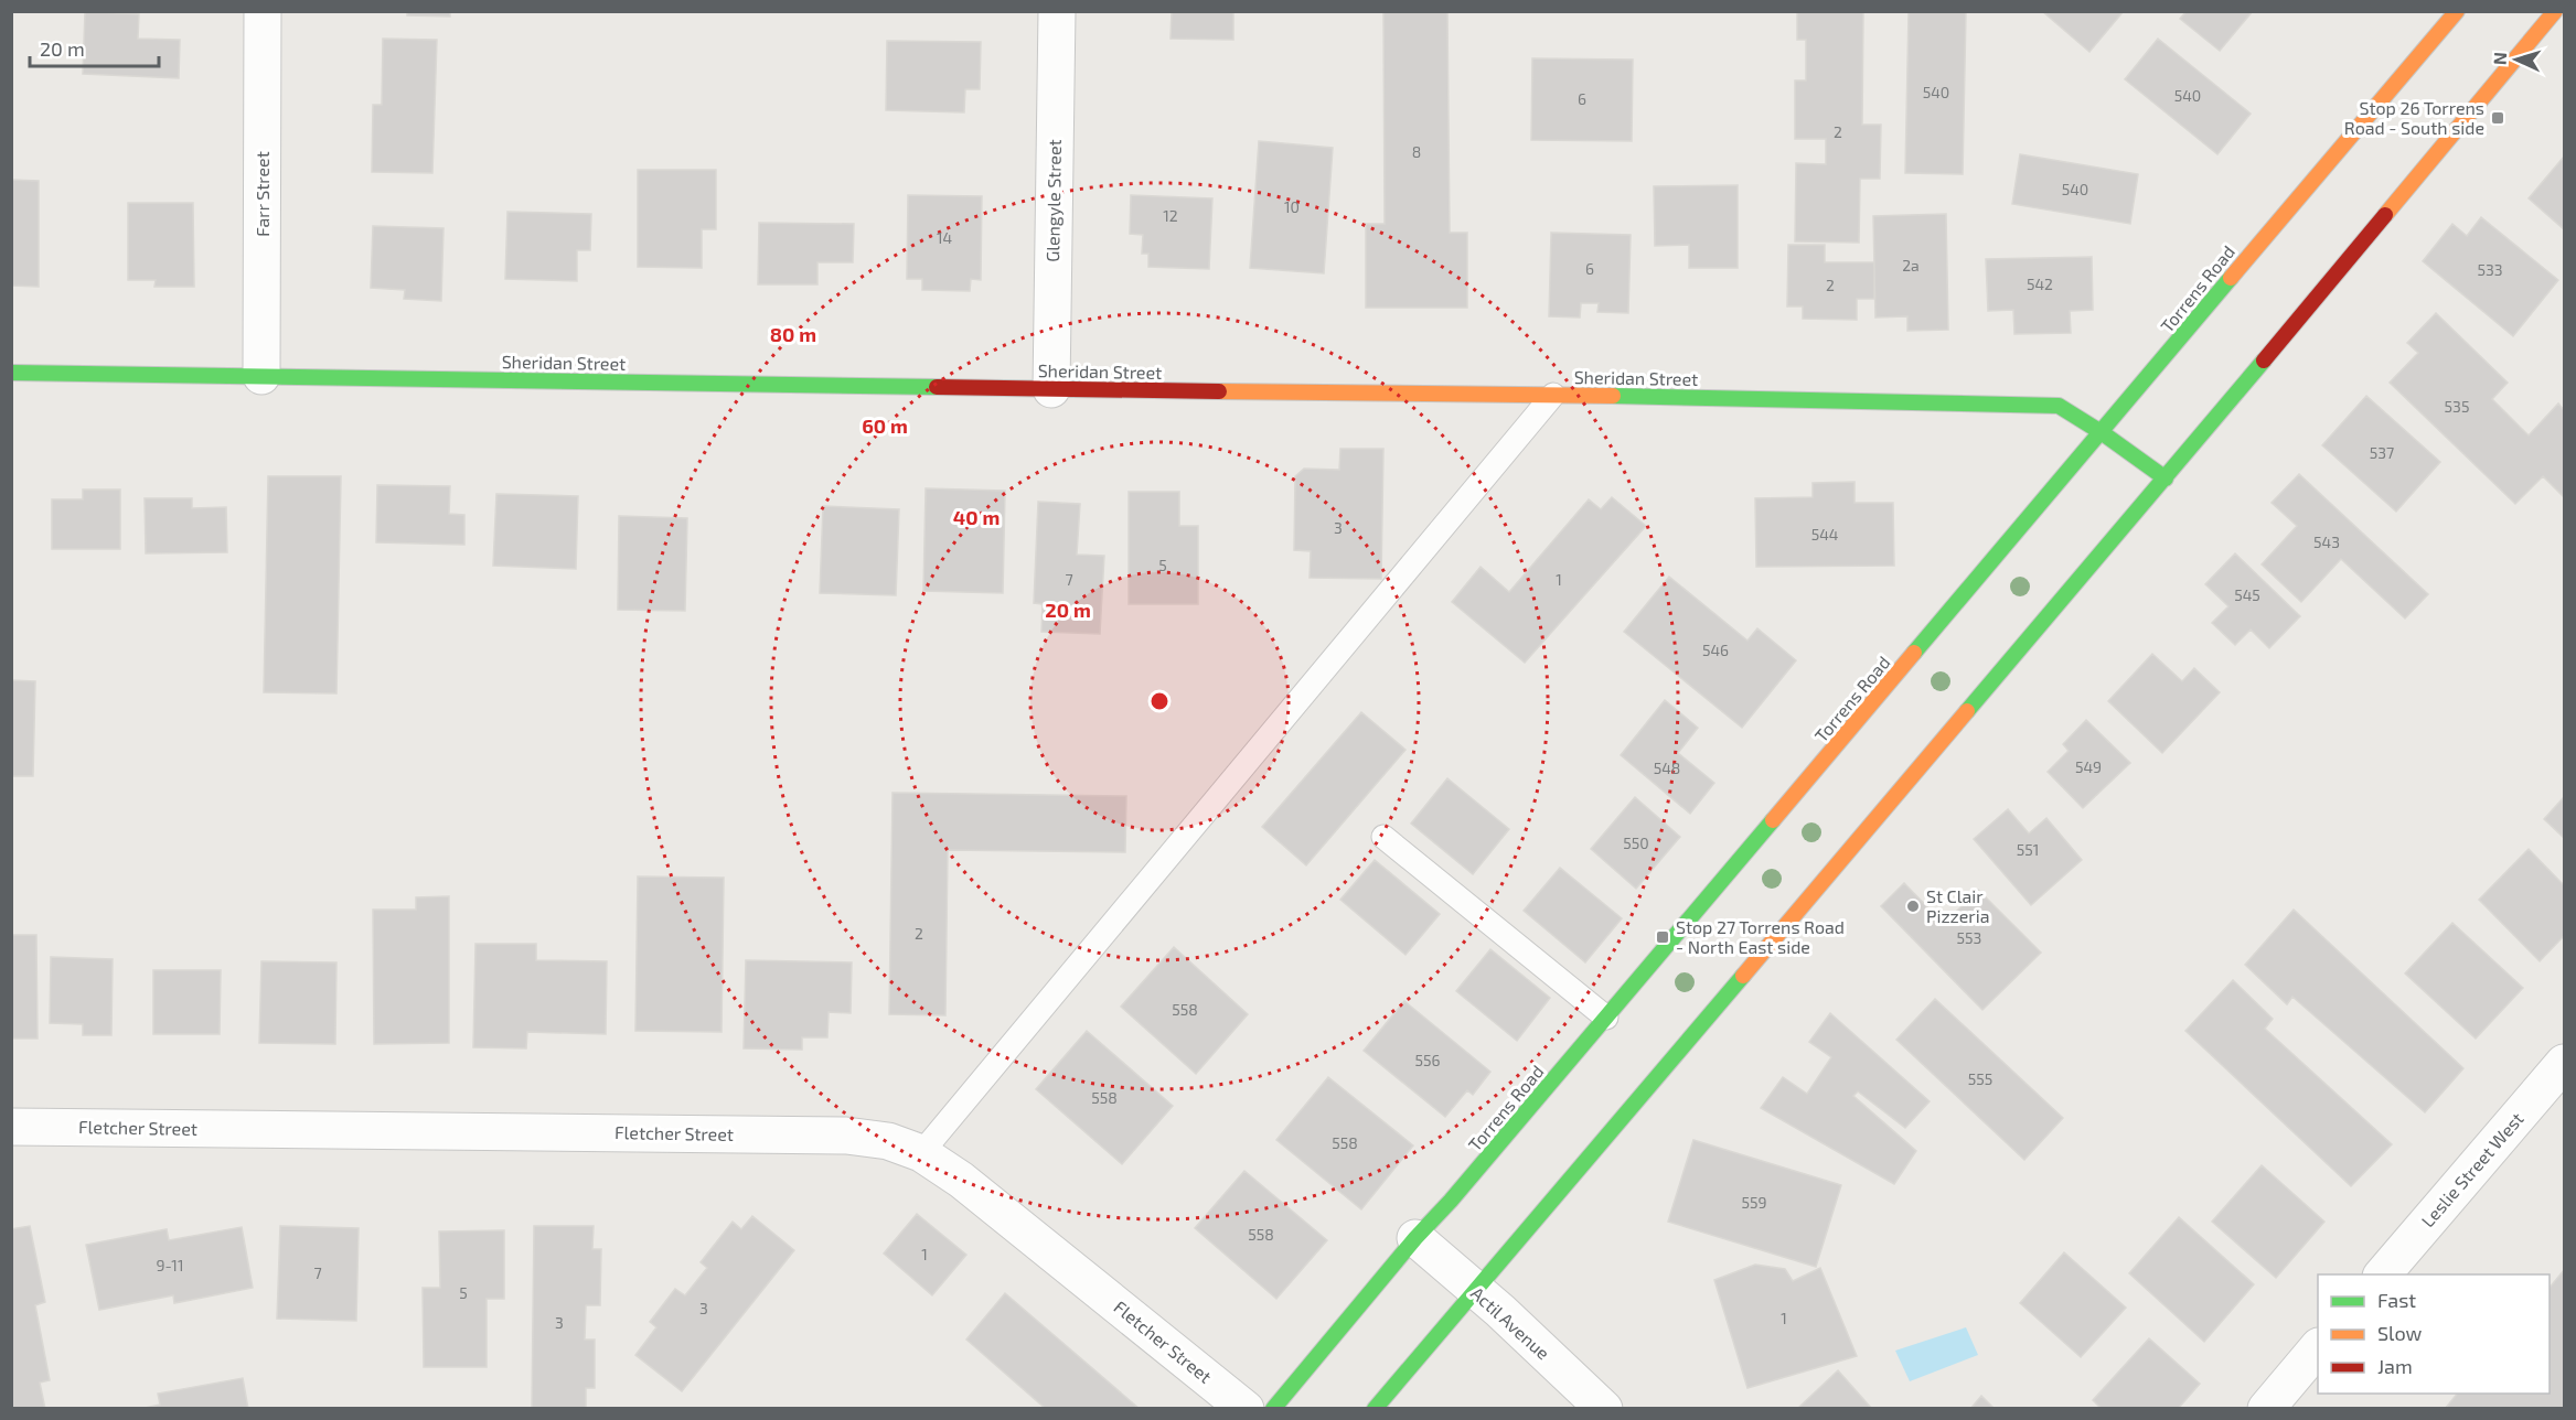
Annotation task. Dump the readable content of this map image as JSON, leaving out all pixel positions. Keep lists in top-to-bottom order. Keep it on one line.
{"streets":{"main road":["Torrens Road","Sheridan Street"],"street":["Farr Street","Glengyle Street","Fletcher Street","Leslie Street West","Actil Avenue"]},"crossings":[["Farr Street","Sheridan Street"],["Glengyle Street","Sheridan Street"],["Torrens Road","Sheridan Street"],["Torrens Road","Actil Avenue"]],"places":{"transit":["Stop 26 Torrens Road - South side","Stop 27 Torrens Road - North East side"],"other":["St Clair Pizzeria"]},"house_numbers":["540","540","6","2","8","540","10","12","14","2a","6","533","542","2","535","537","3","544","543","5","7","1","545","546","549","548","550","551","2","553","558","556","555","558","558","559","558","1","9-11","7","5","3","1","3"],"legend":["Fast","Slow","Jam"],"scale_bar":"20 m","north":"left","rings":["80 m","60 m","40 m","20 m"]}
